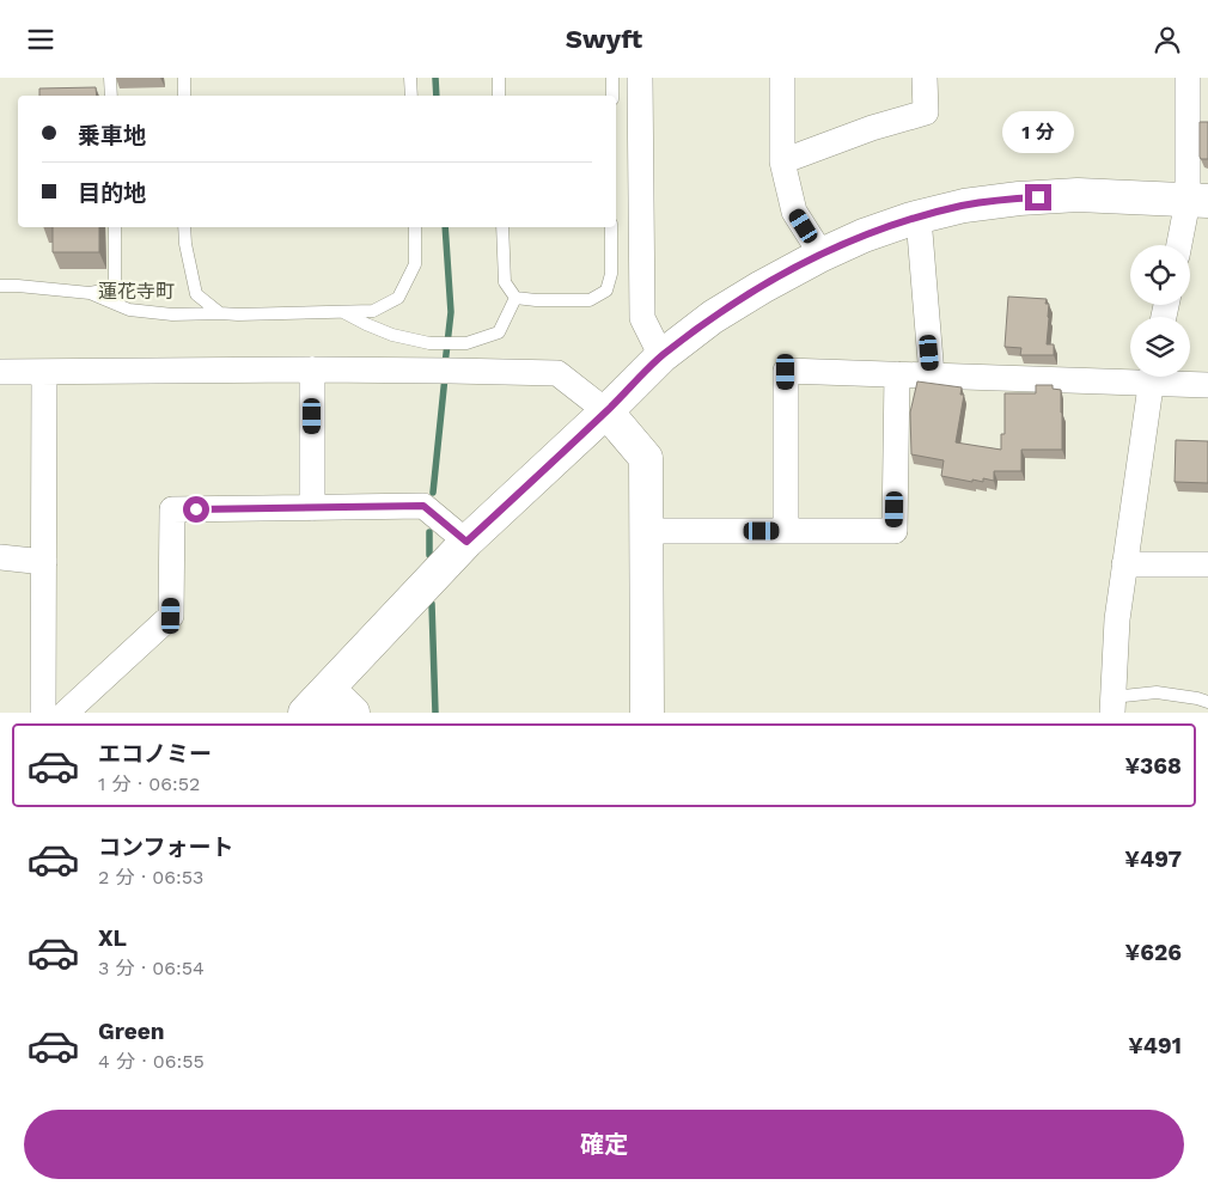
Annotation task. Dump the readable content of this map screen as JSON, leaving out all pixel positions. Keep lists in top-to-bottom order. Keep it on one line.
{"districts":["蓮花寺町"],"page":{"header":"Swyft","banner":["乗車地","目的地"],"bubble":"1 分","list":[{"name":"エコノミー","note":"1 分 · 06:52","value":"¥368"},{"name":"コンフォート","note":"2 分 · 06:53","value":"¥497"},{"name":"XL","note":"3 分 · 06:54","value":"¥626"},{"name":"Green","note":"4 分 · 06:55","value":"¥491"}],"buttons":"確定"}}
